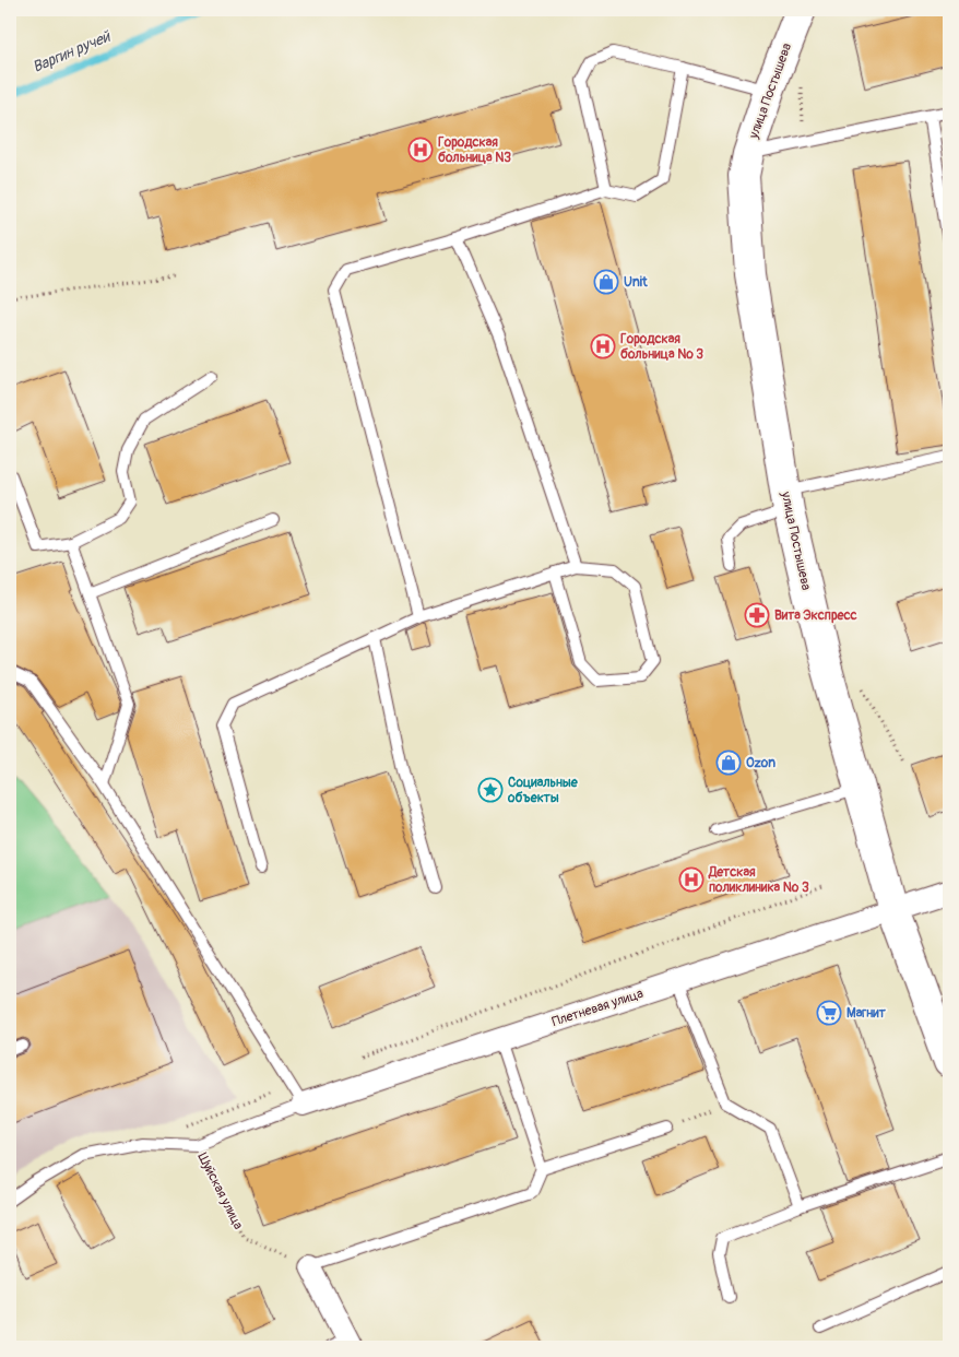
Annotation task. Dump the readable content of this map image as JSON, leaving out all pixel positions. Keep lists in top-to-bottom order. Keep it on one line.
{"streets":{"main road":["улица Постышева"],"street":["Плетневая улица"],"path":["Шуйская улица"]},"crossings":[["улица Постышева","Плетневая улица"]],"water":["Варгин ручей"],"places":{"hospital":["Городская больница N3","Городская больница № 3","Детская поликлиника № 3"],"shop":["Unit","Ozon"],"pharmacy":["Вита Экспресс"],"place":["Социальные объекты"],"supermarket":["Магнит"]}}
